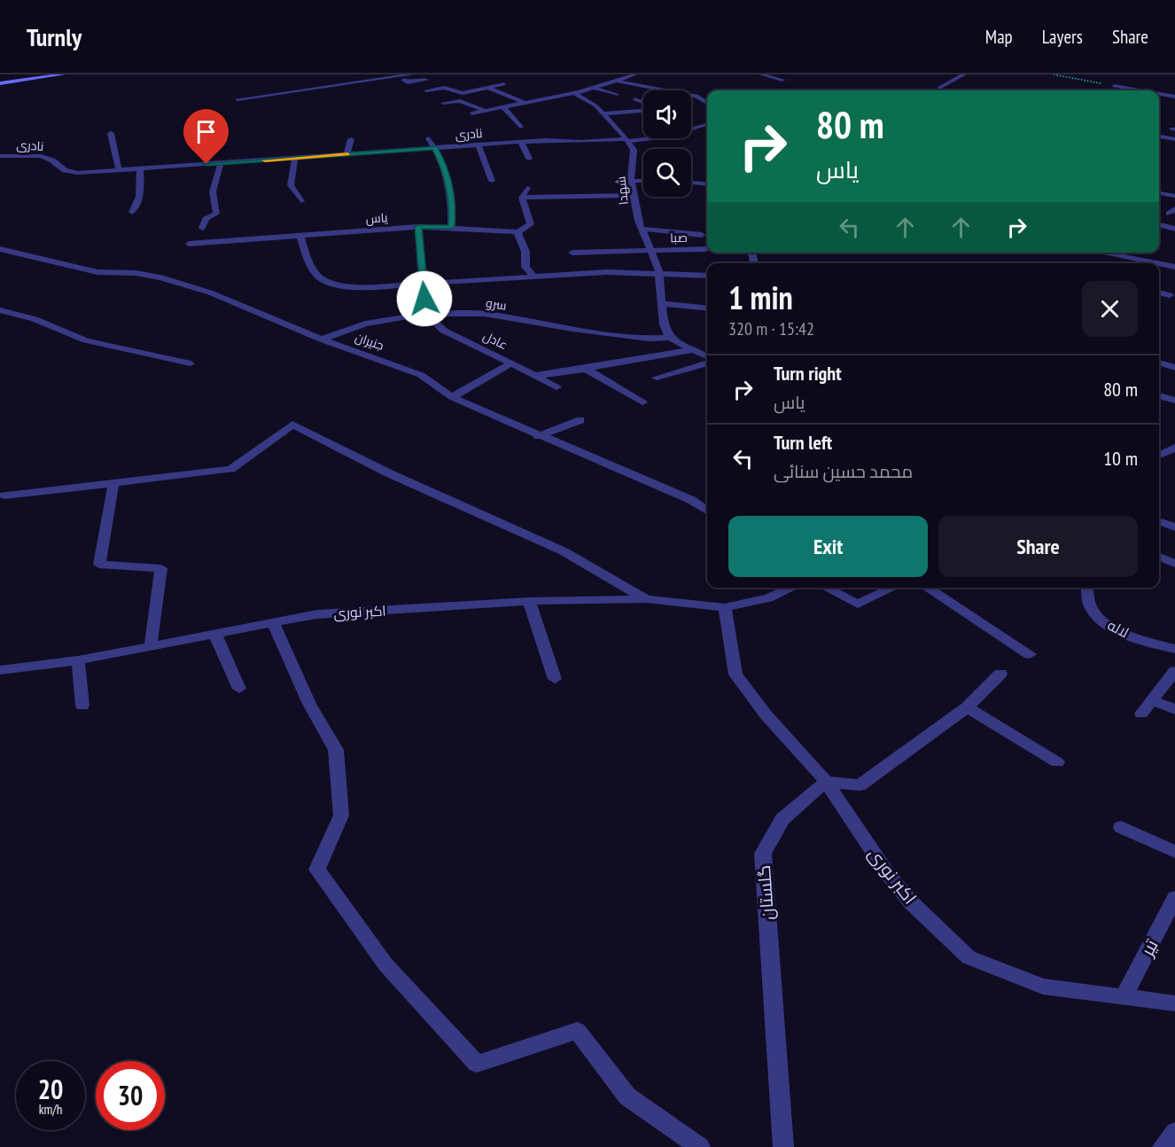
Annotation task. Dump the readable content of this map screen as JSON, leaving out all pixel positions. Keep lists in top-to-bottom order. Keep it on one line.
{"streets":{"street":["نادری","شهدا","یاس","صبا","سرو","عادل","جنیران","اکبر نوری","لاله","گلستان","تیر"]},"crossings":[["نادری","شهدا"],["شهدا","صبا"],["شهدا","سرو"],["سرو","عادل"],["سرو","جنیران"],["اکبر نوری","گلستان"],["اکبر نوری","تیر"]],"page":{"header":"Turnly","nav":["Map","Layers","Share"],"turn":["80 m","یاس"],"heading":["1 min","320 m · 15:42"],"list":[{"name":"Turn right","note":"یاس","value":"80 m"},{"name":"Turn left","note":"محمد حسین سنائی","value":"10 m"}],"buttons":["Exit","Share"],"speed":"20 km/h","limit":"30"}}
